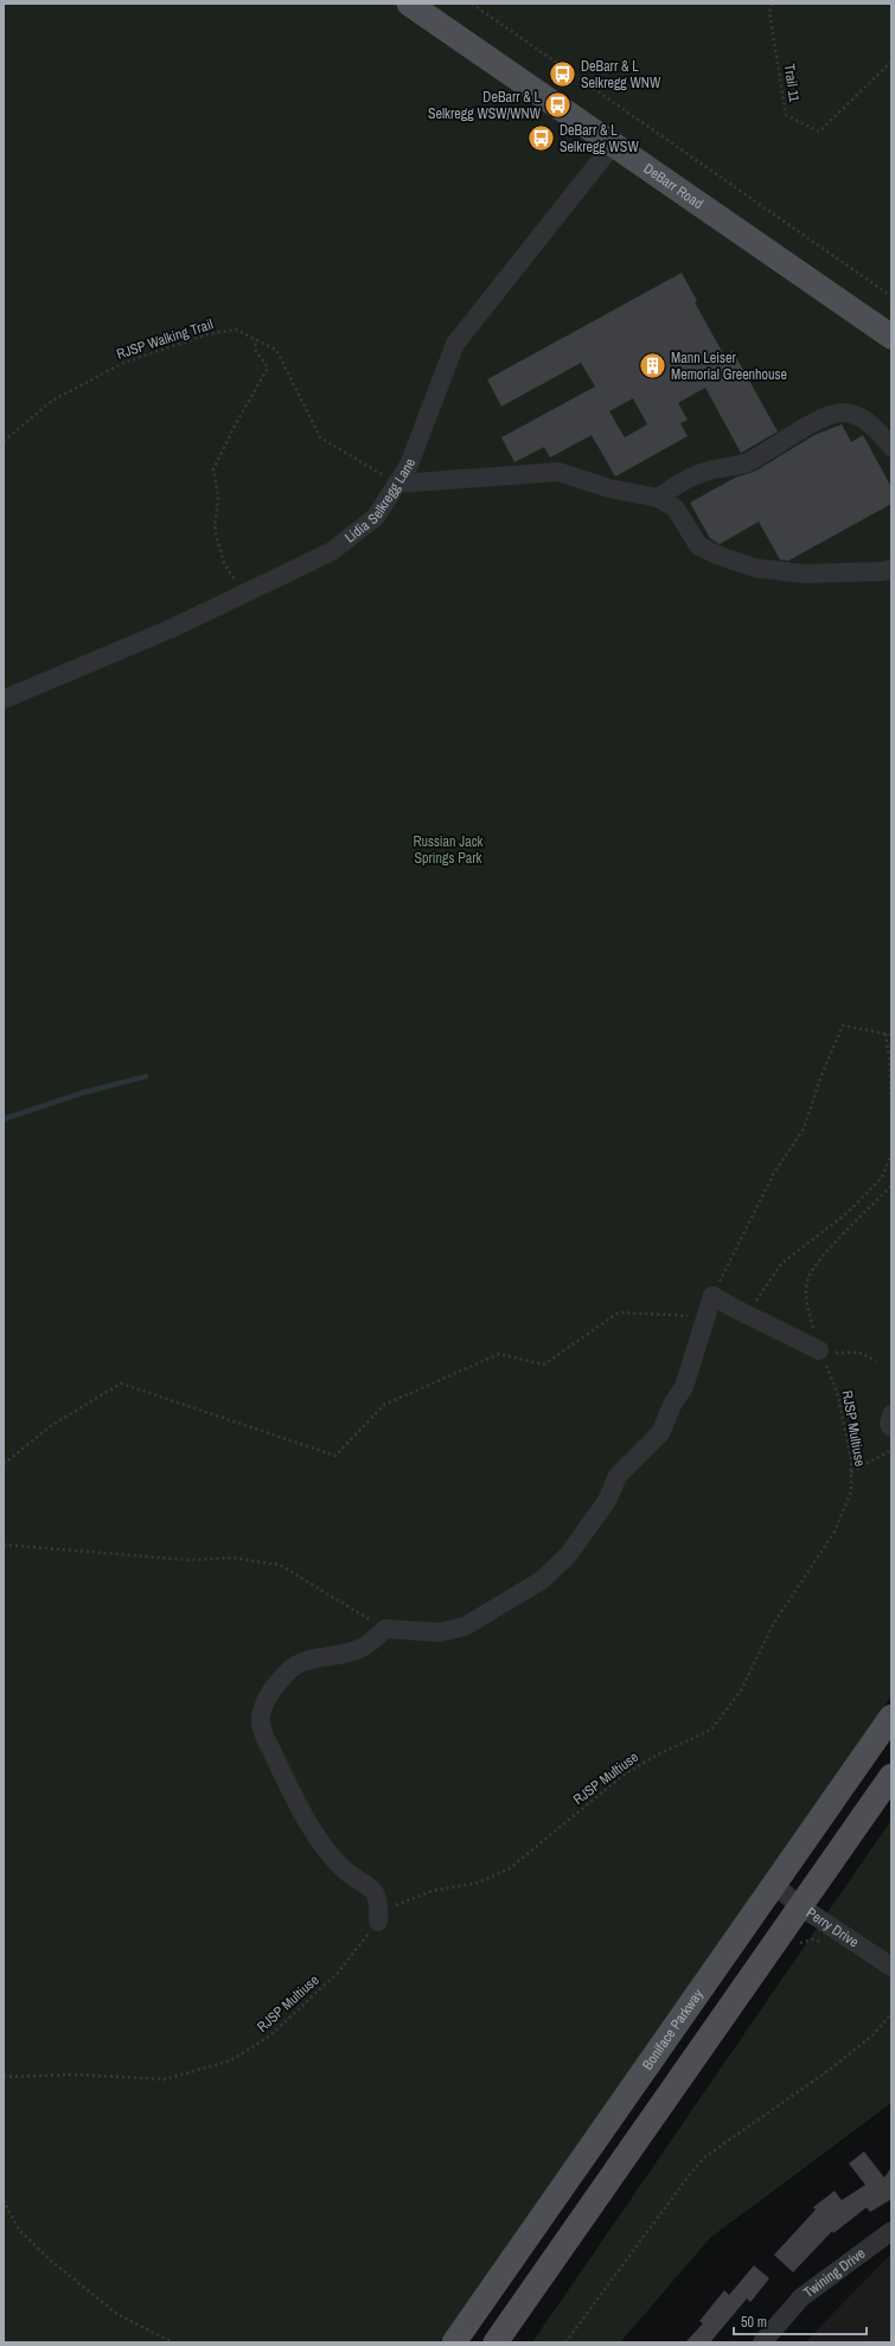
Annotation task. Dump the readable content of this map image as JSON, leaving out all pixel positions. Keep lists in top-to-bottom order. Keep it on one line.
{"streets":{"main road":["DeBarr Road","Boniface Parkway"],"street":["Lidia Selkregg Lane","Perry Drive","Twining Drive"],"path":["Trail 11","RJSP Walking Trail","RJSP Multiuse"]},"crossings":[["DeBarr Road","Lidia Selkregg Lane"],["RJSP Walking Trail","Lidia Selkregg Lane"],["Perry Drive","Boniface Parkway"]],"parks":["Russian Jack Springs Park"],"places":{"bus stop":["DeBarr & L Selkregg WNW","DeBarr & L Selkregg WSW/WNW","DeBarr & L Selkregg WSW"],"building":["Mann Leiser Memorial Greenhouse"]},"scale_bar":"50 m"}
